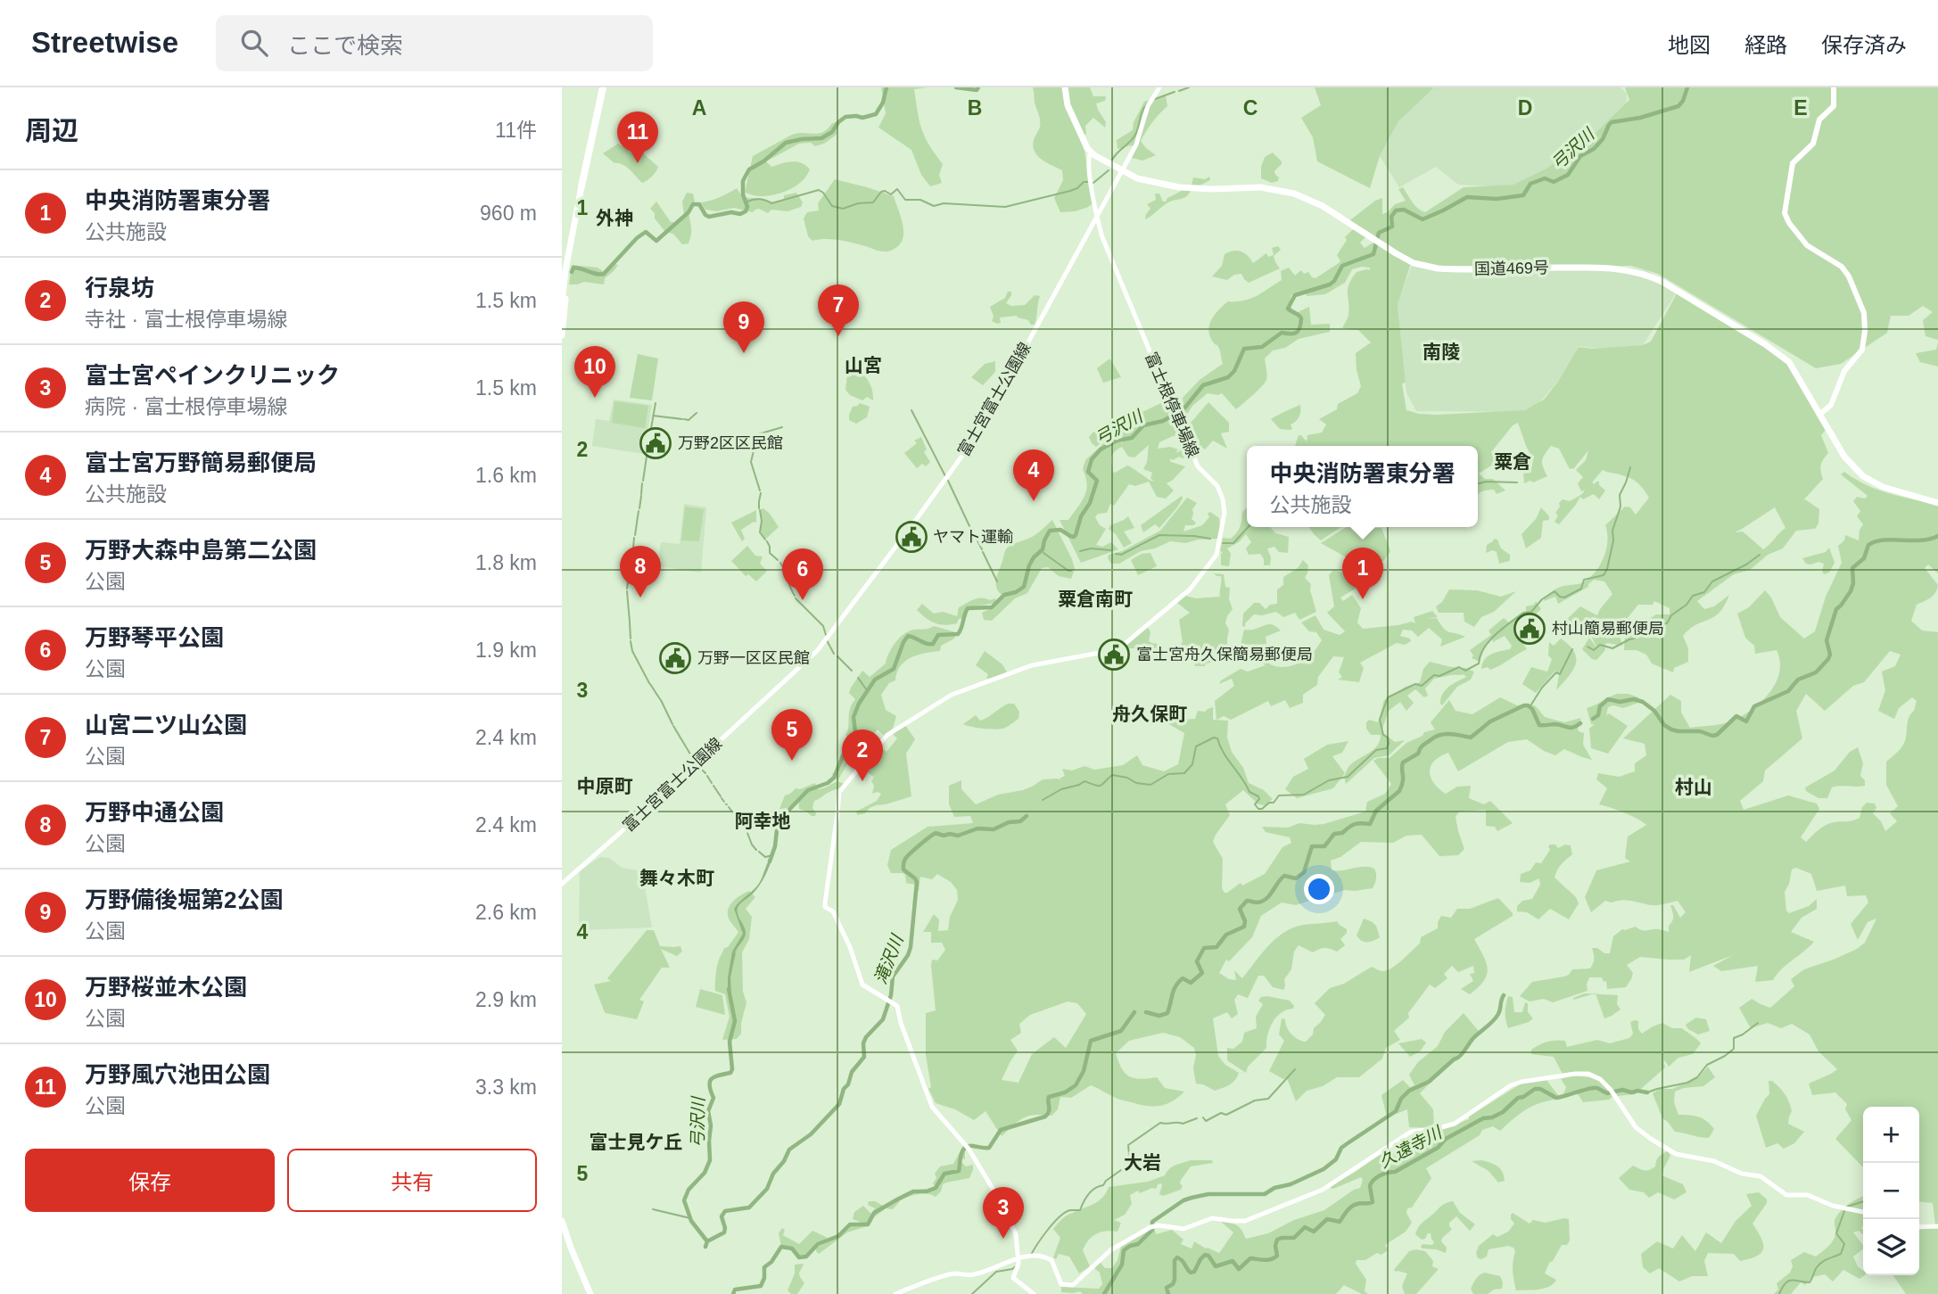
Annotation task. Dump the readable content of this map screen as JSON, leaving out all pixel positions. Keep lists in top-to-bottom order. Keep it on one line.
{"streets":{"highway":["国道469号"],"main road":["富士宮富士公園線","富士根停車場線"]},"crossings":[["国道469号","富士宮富士公園線"],["国道469号","富士根停車場線"],["富士宮富士公園線","富士根停車場線"]],"districts":["外神","南陵","山宮","粟倉","粟倉南町","舟久保町","中原町","村山","阿幸地","舞々木町","富士見ケ丘","大岩"],"water":["弓沢川","滝沢川","久遠寺川"],"places":{"public building":["万野2区区民館","ヤマト運輸","村山簡易郵便局","富士宮舟久保簡易郵便局","万野一区区民館"]},"page":{"header":"Streetwise","search":"ここで検索","nav":["地図","経路","保存済み"],"heading":["周辺","11件"],"pins":["11","7","9","10","4","8","1","6","5","2","3"],"list":[{"mark":"1","name":"中央消防署東分署","note":"公共施設","value":"960 m"},{"mark":"2","name":"行泉坊","note":"寺社 · 富士根停車場線","value":"1.5 km"},{"mark":"3","name":"富士宮ペインクリニック","note":"病院 · 富士根停車場線","value":"1.5 km"},{"mark":"4","name":"富士宮万野簡易郵便局","note":"公共施設","value":"1.6 km"},{"mark":"5","name":"万野大森中島第二公園","note":"公園","value":"1.8 km"},{"mark":"6","name":"万野琴平公園","note":"公園","value":"1.9 km"},{"mark":"7","name":"山宮二ツ山公園","note":"公園","value":"2.4 km"},{"mark":"8","name":"万野中通公園","note":"公園","value":"2.4 km"},{"mark":"9","name":"万野備後堀第2公園","note":"公園","value":"2.6 km"},{"mark":"10","name":"万野桜並木公園","note":"公園","value":"2.9 km"},{"mark":"11","name":"万野風穴池田公園","note":"公園","value":"3.3 km"}],"popup":["中央消防署東分署","公共施設"],"map_buttons":["+","−"],"buttons":["保存","共有"]},"grid":{"columns":["A","B","C","D","E"],"rows":["1","2","3","4","5"]}}
